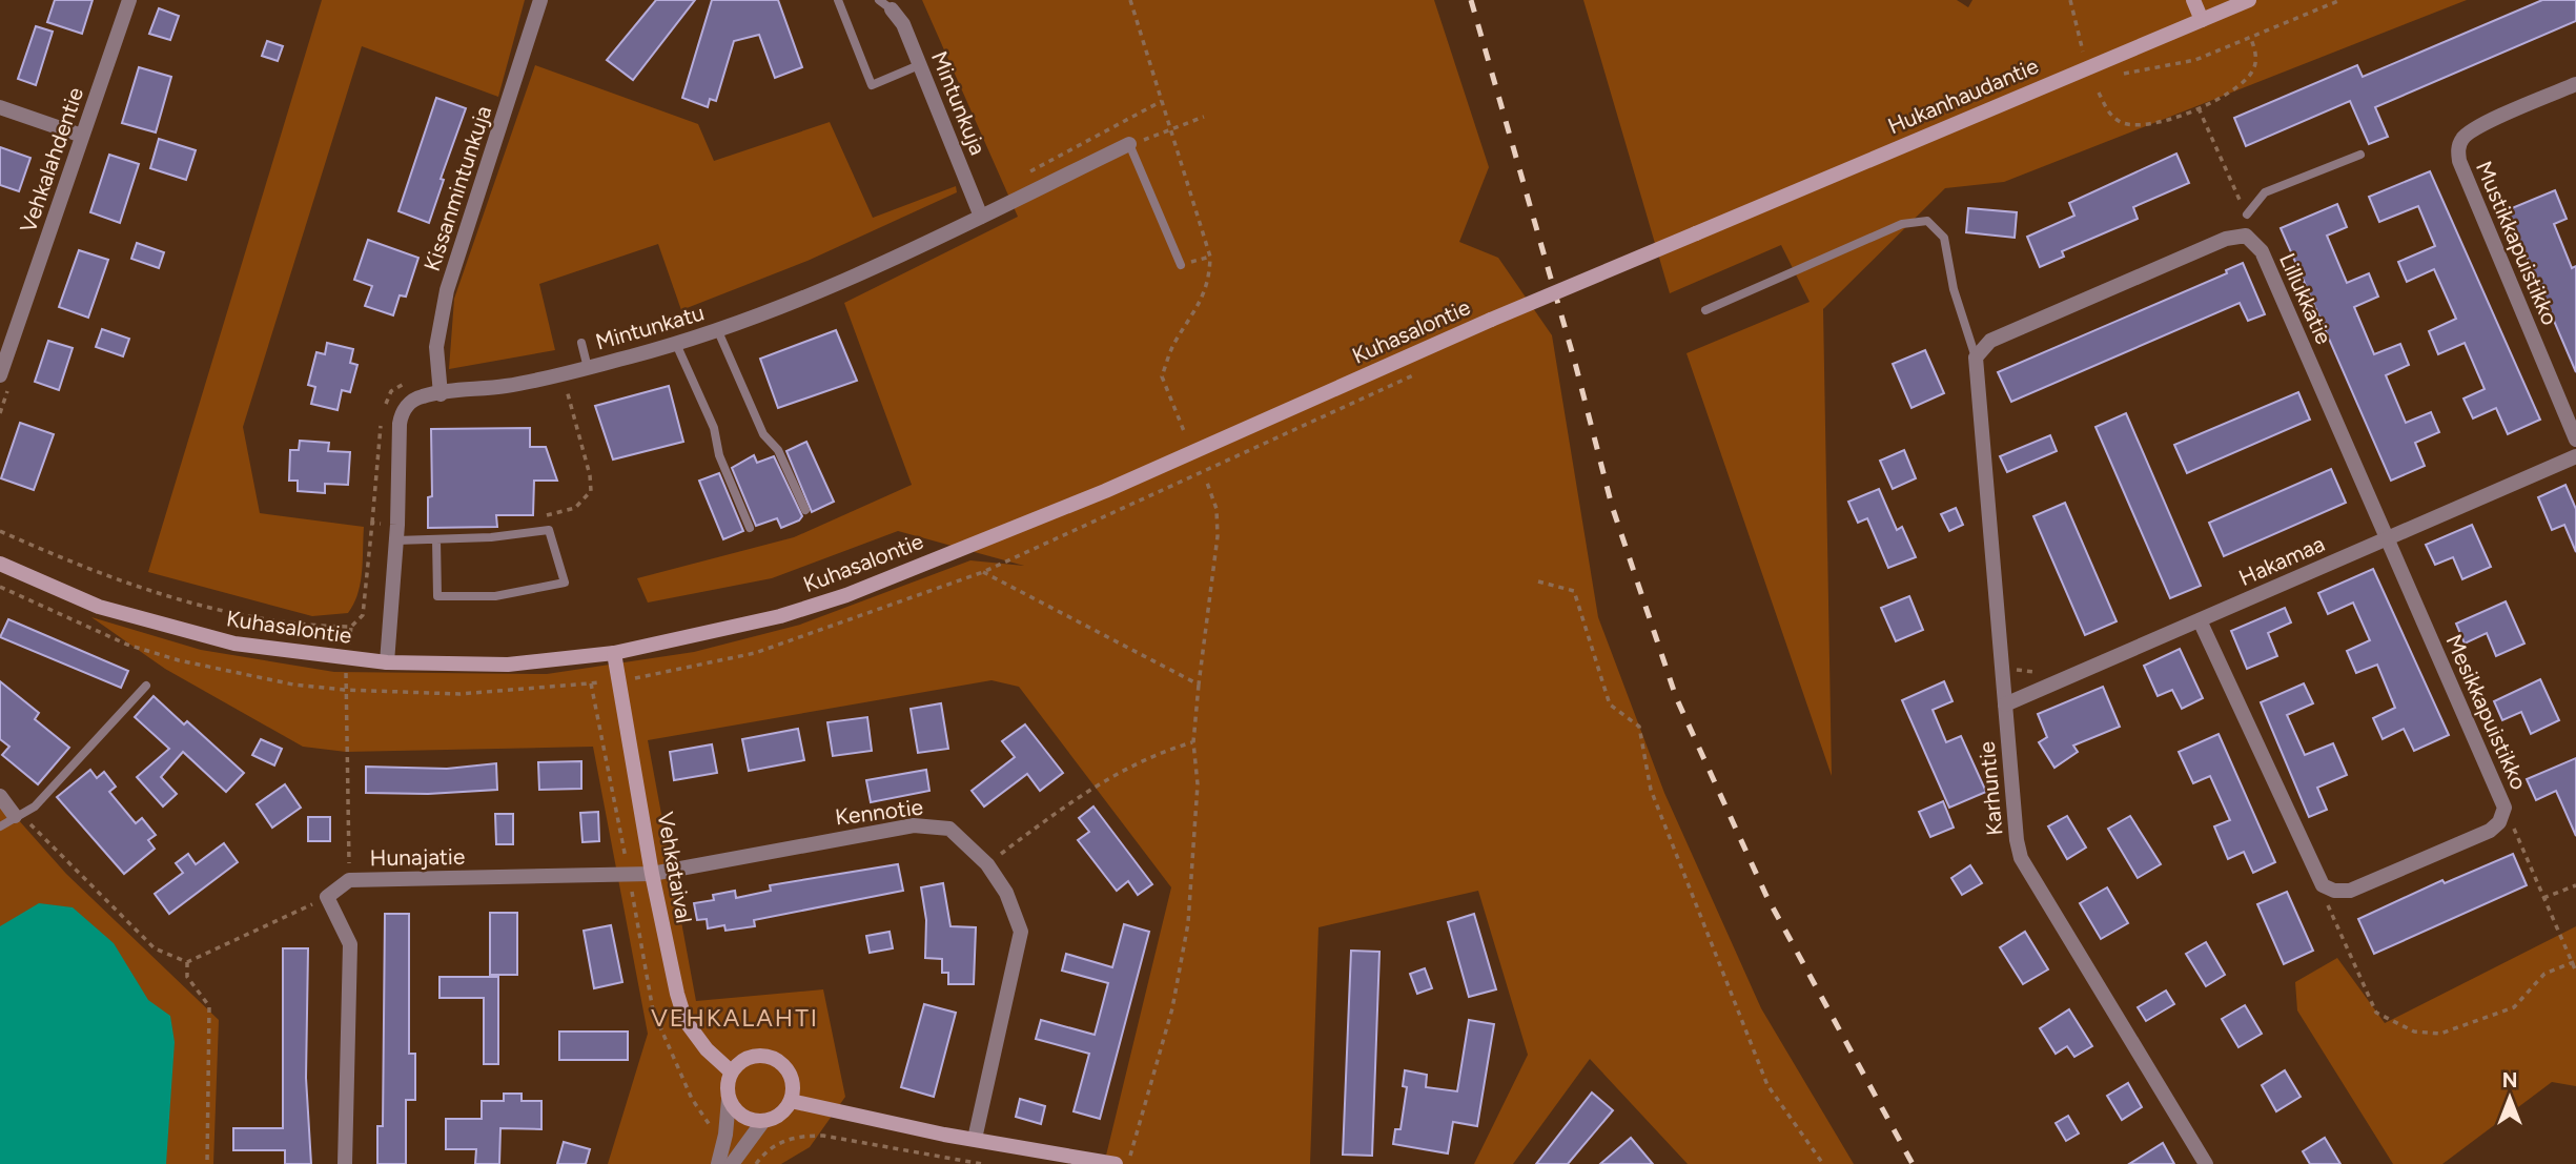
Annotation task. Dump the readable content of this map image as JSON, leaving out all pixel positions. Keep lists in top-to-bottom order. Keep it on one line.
{"streets":{"main road":["Hukanhaudantie","Kuhasalontie","Vehkataival"],"street":["Mintunkuja","Vehkalahdentie","Kissanmintunkuja","Mustikkapuistikko","Lillukkatie","Mintunkatu","Hakamaa","Mesikkapuistikko","Karhuntie","Kennotie","Hunajatie"]},"crossings":[["Hukanhaudantie","Kuhasalontie"],["Mintunkuja","Mintunkatu"],["Kissanmintunkuja","Mintunkatu"],["Lillukkatie","Hakamaa"],["Lillukkatie","Mesikkapuistikko"],["Lillukkatie","Karhuntie"],["Mintunkatu","Kuhasalontie"],["Kuhasalontie","Vehkataival"],["Hakamaa","Mesikkapuistikko"],["Hakamaa","Karhuntie"],["Kennotie","Hunajatie"],["Kennotie","Vehkataival"],["Hunajatie","Vehkataival"]],"districts":["VEHKALAHTI"],"north":"top"}
